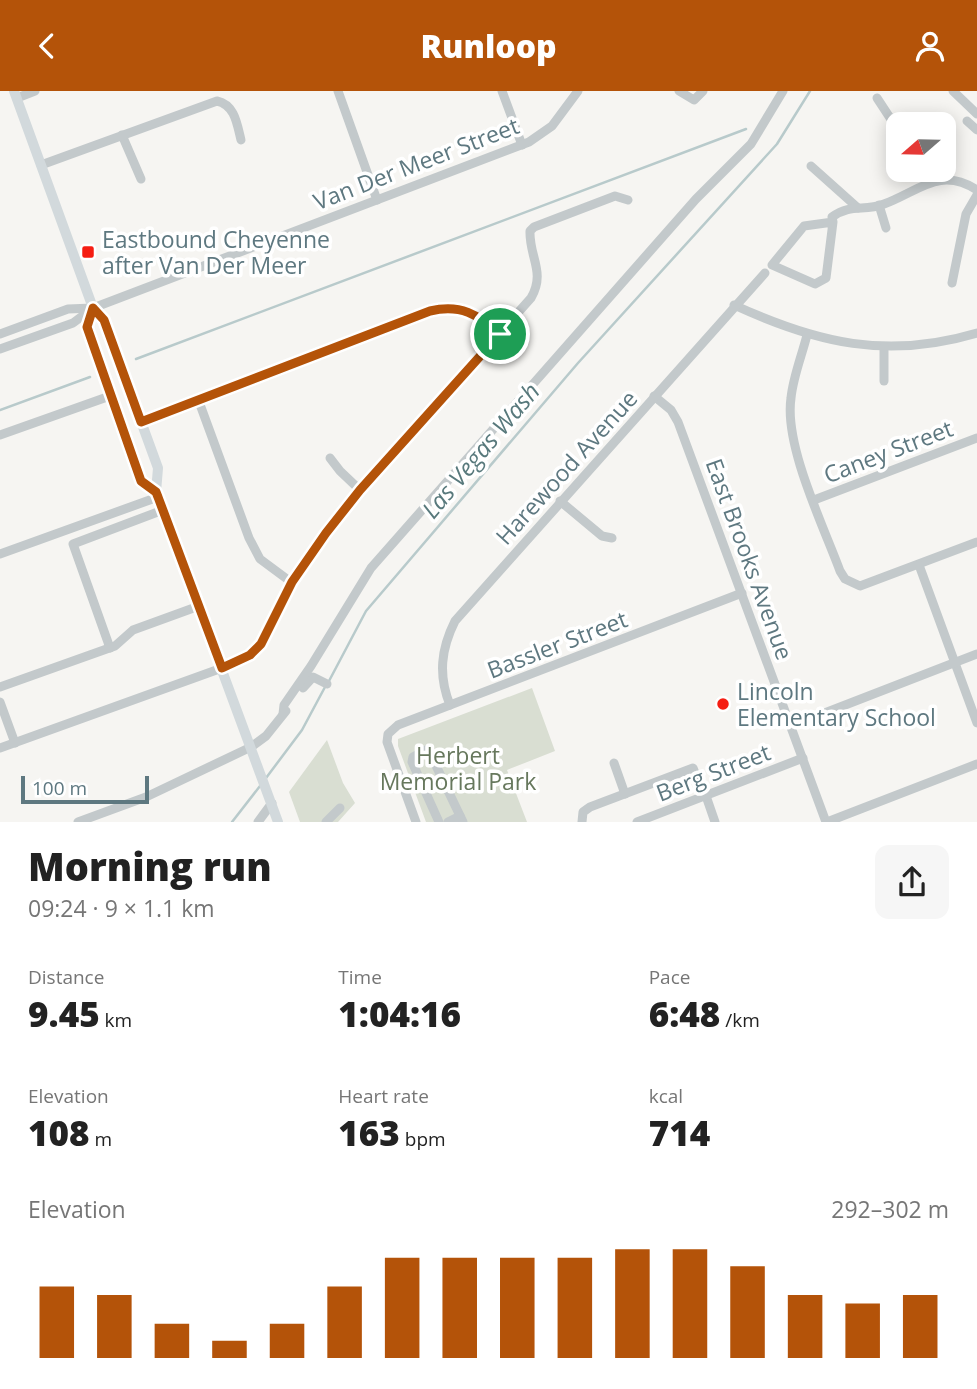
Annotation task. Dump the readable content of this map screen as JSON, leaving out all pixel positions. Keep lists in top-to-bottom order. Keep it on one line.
{"streets":{"street":["Van Der Meer Street","Caney Street","Harewood Avenue","East Brooks Avenue","Bassler Street","Berg Street"]},"crossings":[["Harewood Avenue","East Brooks Avenue"],["Harewood Avenue","Bassler Street"],["East Brooks Avenue","Bassler Street"],["East Brooks Avenue","Berg Street"]],"water":["Las Vegas Wash"],"parks":["Herbert Memorial Park"],"places":{"transit":["Eastbound Cheyenne after Van Der Meer"],"other":["Lincoln Elementary School"]},"scale_bar":"100 m","north":"left","page":{"header":"Runloop","scale":"100 m","heading":["Morning run","09:24 · 9 × 1.1 km"],"stats":[["Distance","9.45 km"],["Time","1:04:16"],["Pace","6:48 /km"],["Elevation","108 m"],["Heart rate","163 bpm"],["kcal","714"]],"chart":["Elevation","292–302 m"]}}
